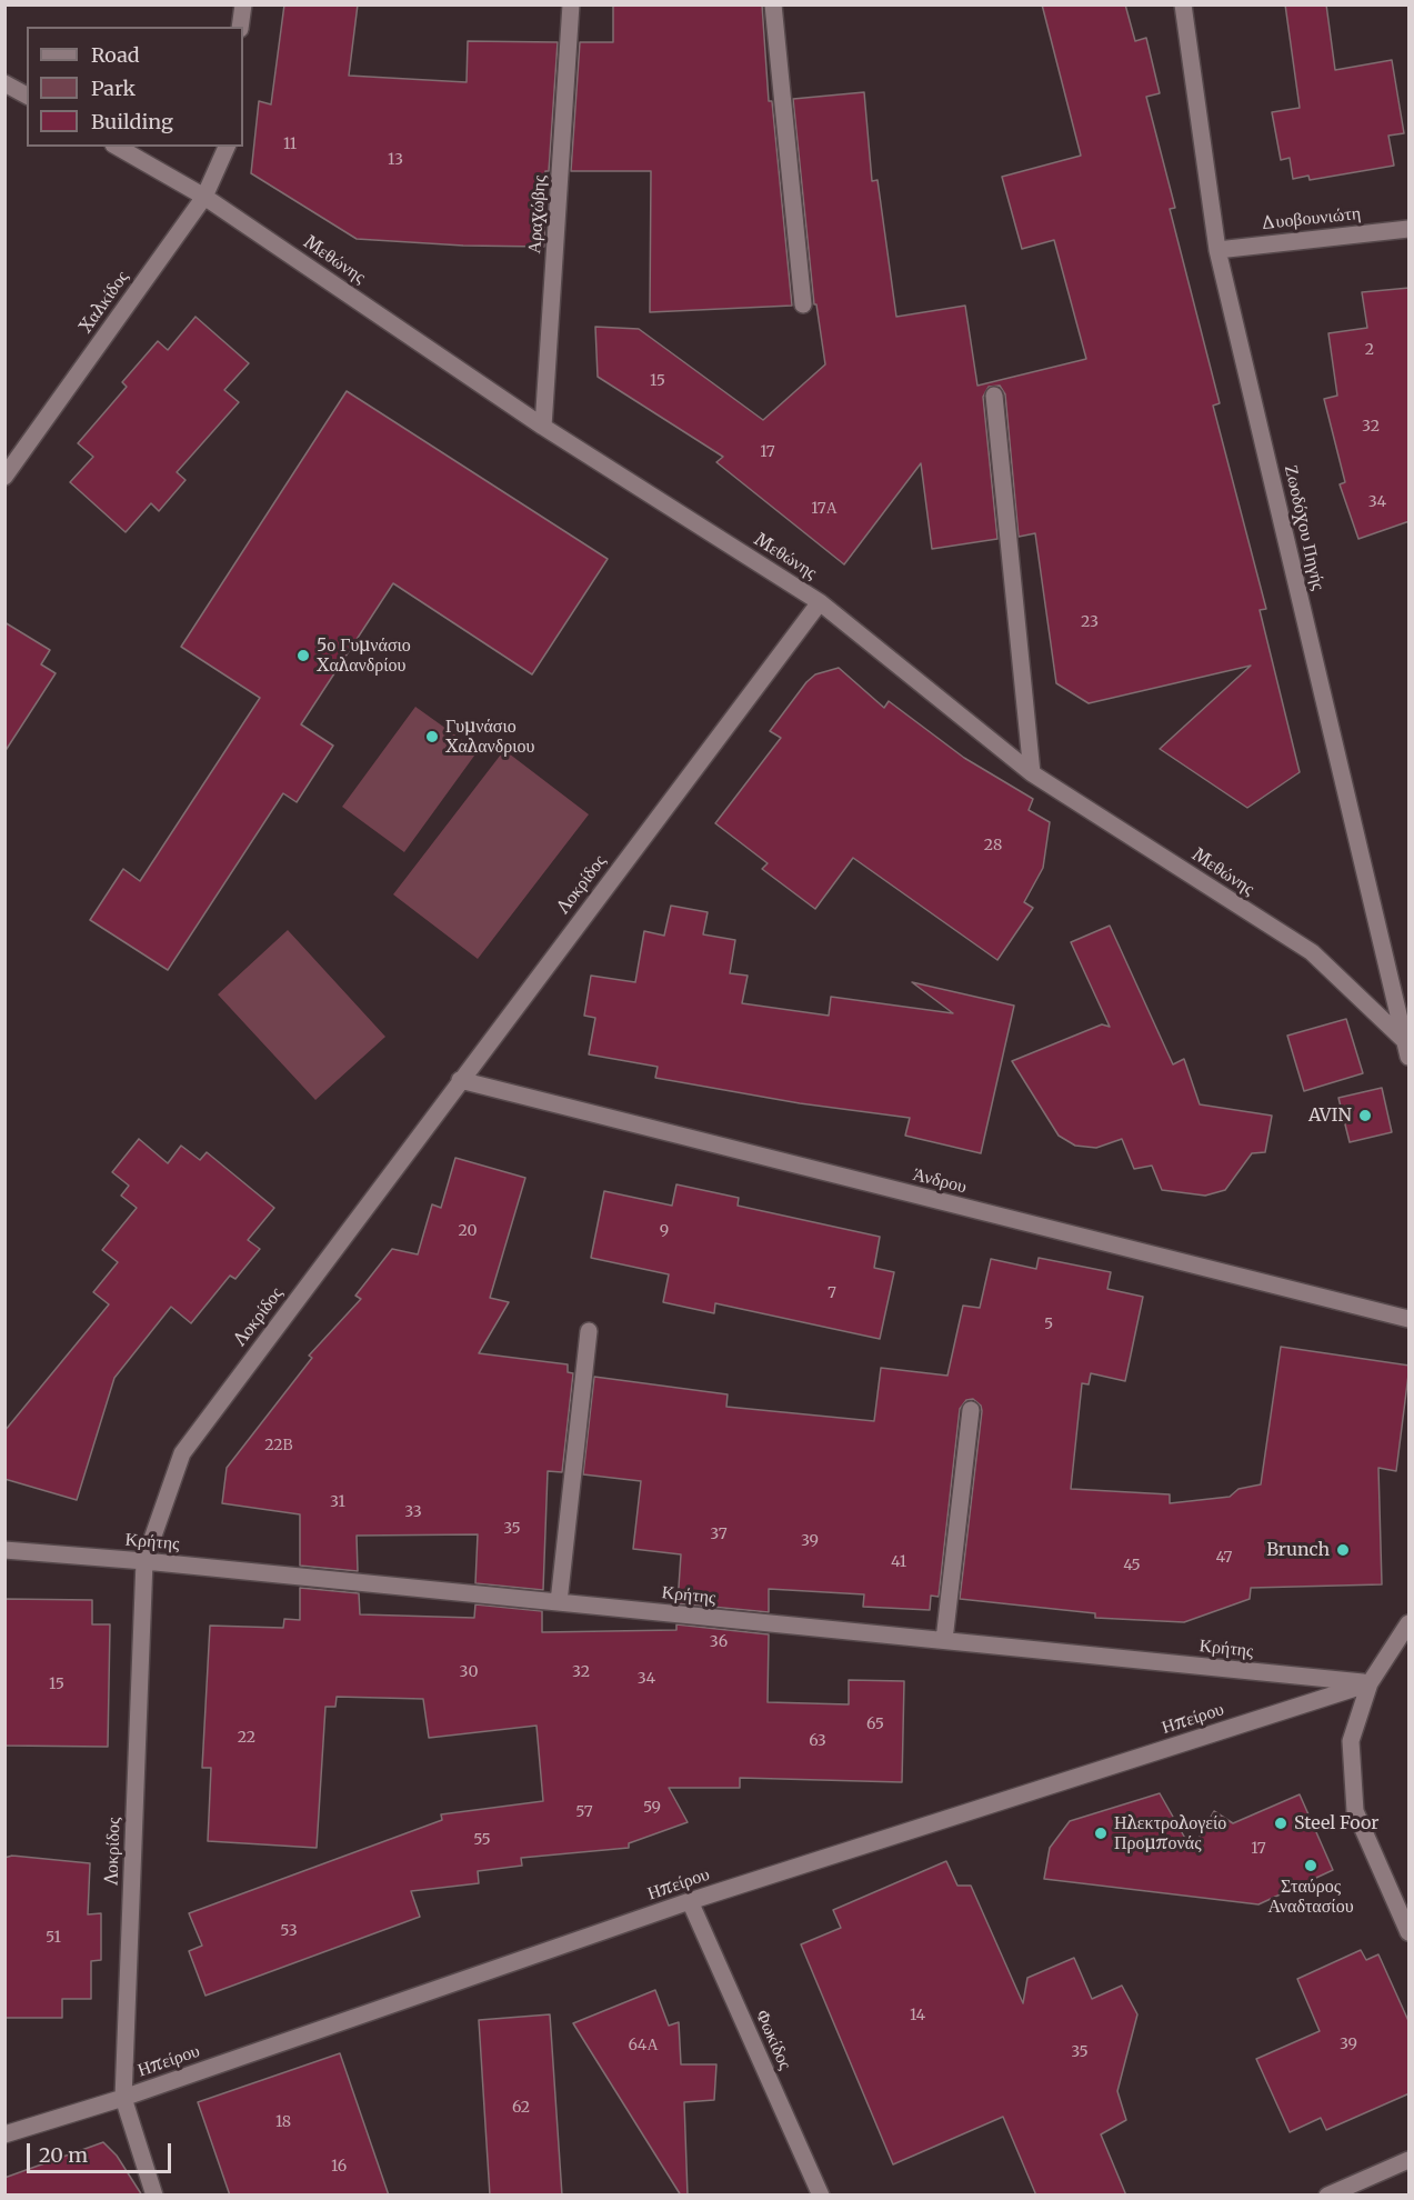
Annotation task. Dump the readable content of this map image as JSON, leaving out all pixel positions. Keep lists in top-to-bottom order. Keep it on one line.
{"streets":{"street":["Αραχώβης","Δυοβουνιώτη","Μεθώνης","Χαλκίδος","Ζωοδόχου Πηγής","Λοκρίδος","Άνδρου","Κρήτης","Ηπείρου","Φωκίδος"]},"crossings":[["Αραχώβης","Μεθώνης"],["Δυοβουνιώτη","Ζωοδόχου Πηγής"],["Μεθώνης","Χαλκίδος"],["Μεθώνης","Ζωοδόχου Πηγής"],["Μεθώνης","Λοκρίδος"],["Λοκρίδος","Άνδρου"],["Λοκρίδος","Κρήτης"],["Λοκρίδος","Ηπείρου"],["Κρήτης","Ηπείρου"],["Ηπείρου","Φωκίδος"]],"places":["5ο Γυμνάσιο Χαλανδρίου","Γυμνάσιο Χαλανδριου","AVIN","Brunch","Steel Foor","Ηλεκτρολογείο Προμπονάς","Σταύρος Αναδτασίου"],"house_numbers":["11","13","2","15","32","17","34","17Α","23","28","20","9","7","5","22Β","31","33","35","37","39","47","41","45","36","30","32","34","15","65","22","63","59","57","55","17","53","51","14","39","64Α","35","62","18","16"],"legend":["Road","Park","Building"],"scale_bar":"20 m"}
